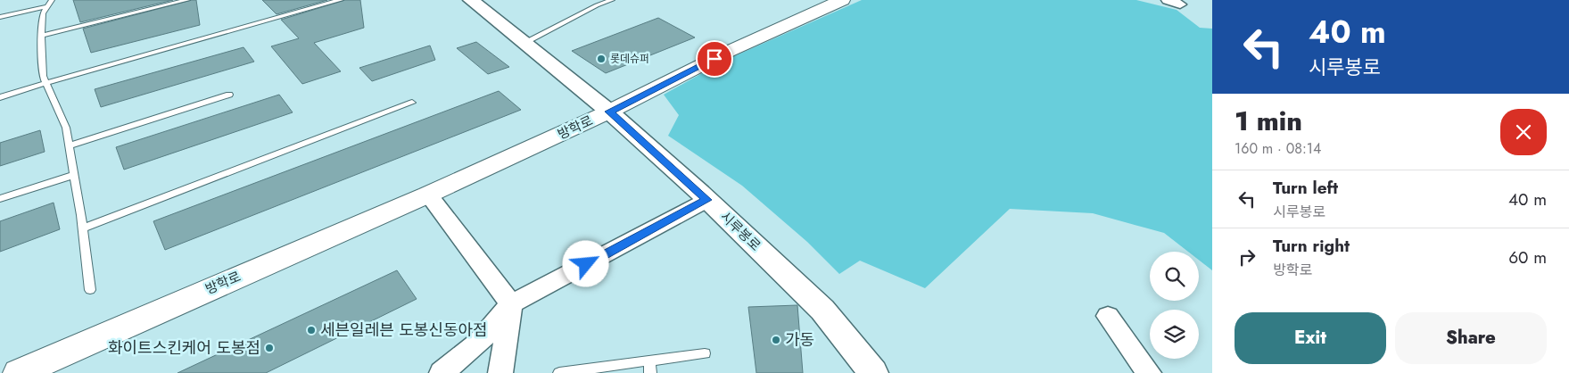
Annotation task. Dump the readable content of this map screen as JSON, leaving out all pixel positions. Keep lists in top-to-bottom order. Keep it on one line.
{"streets":{"main road":["방학로"],"street":["시루봉로"]},"crossings":[["방학로","시루봉로"]],"places":["롯데슈퍼","세븐일레븐 도봉신동아점","가동","화이트스킨케어 도봉점"],"page":{"turn":["40 m","시루봉로"],"heading":["1 min","160 m · 08:14"],"list":[{"name":"Turn left","note":"시루봉로","value":"40 m"},{"name":"Turn right","note":"방학로","value":"60 m"}],"buttons":["Exit","Share"]}}
